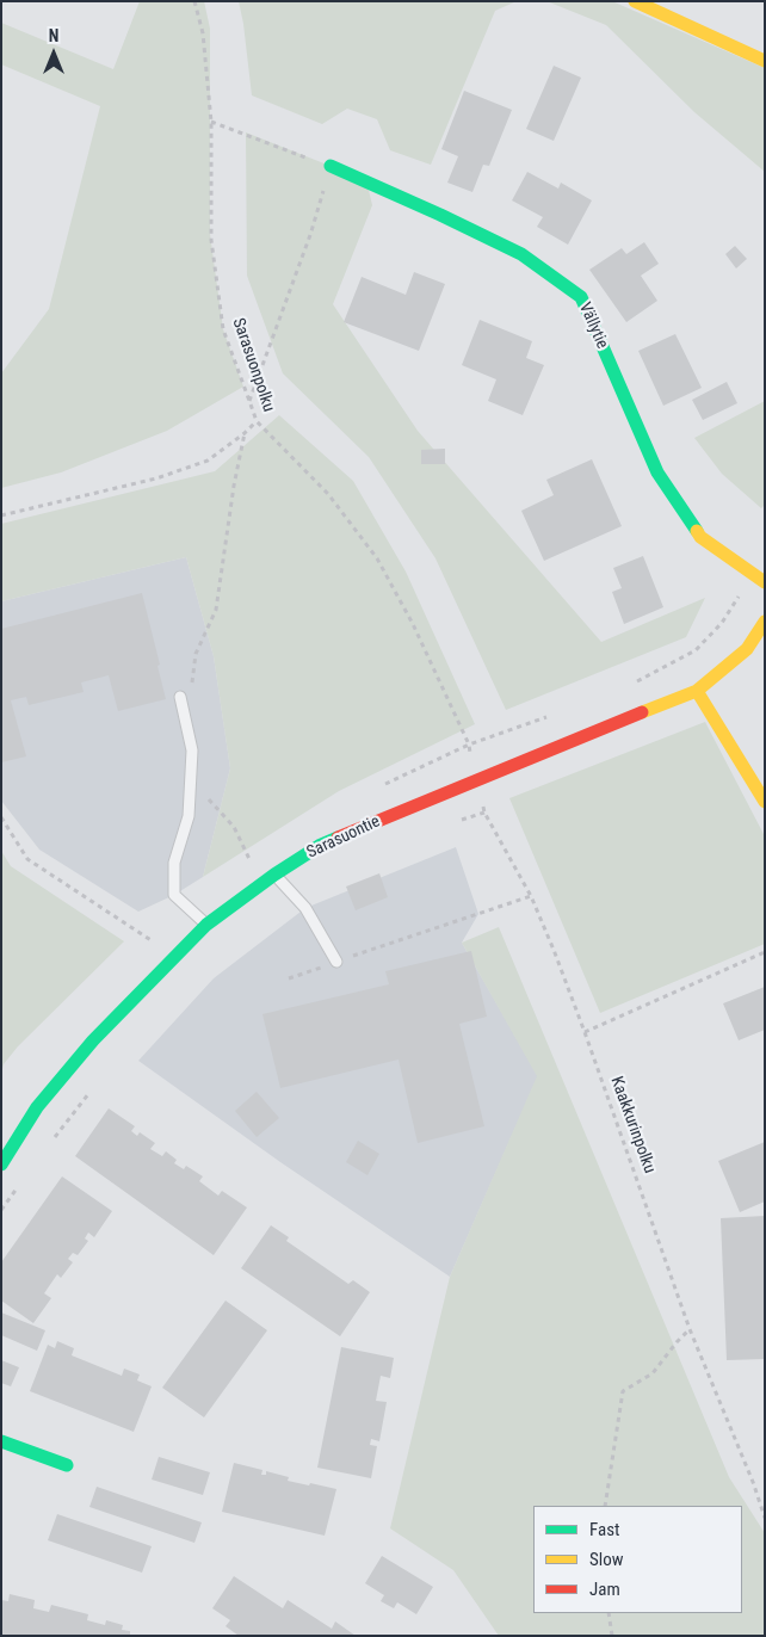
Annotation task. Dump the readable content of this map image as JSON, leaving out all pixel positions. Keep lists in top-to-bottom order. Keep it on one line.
{"streets":{"street":["Vällytie","Sarasuontie"],"path":["Sarasuonpolku","Kaakkurinpolku"]},"crossings":[["Sarasuonpolku","Kaakkurinpolku"],["Sarasuontie","Kaakkurinpolku"]],"legend":["Fast","Slow","Jam"],"north":"top"}
